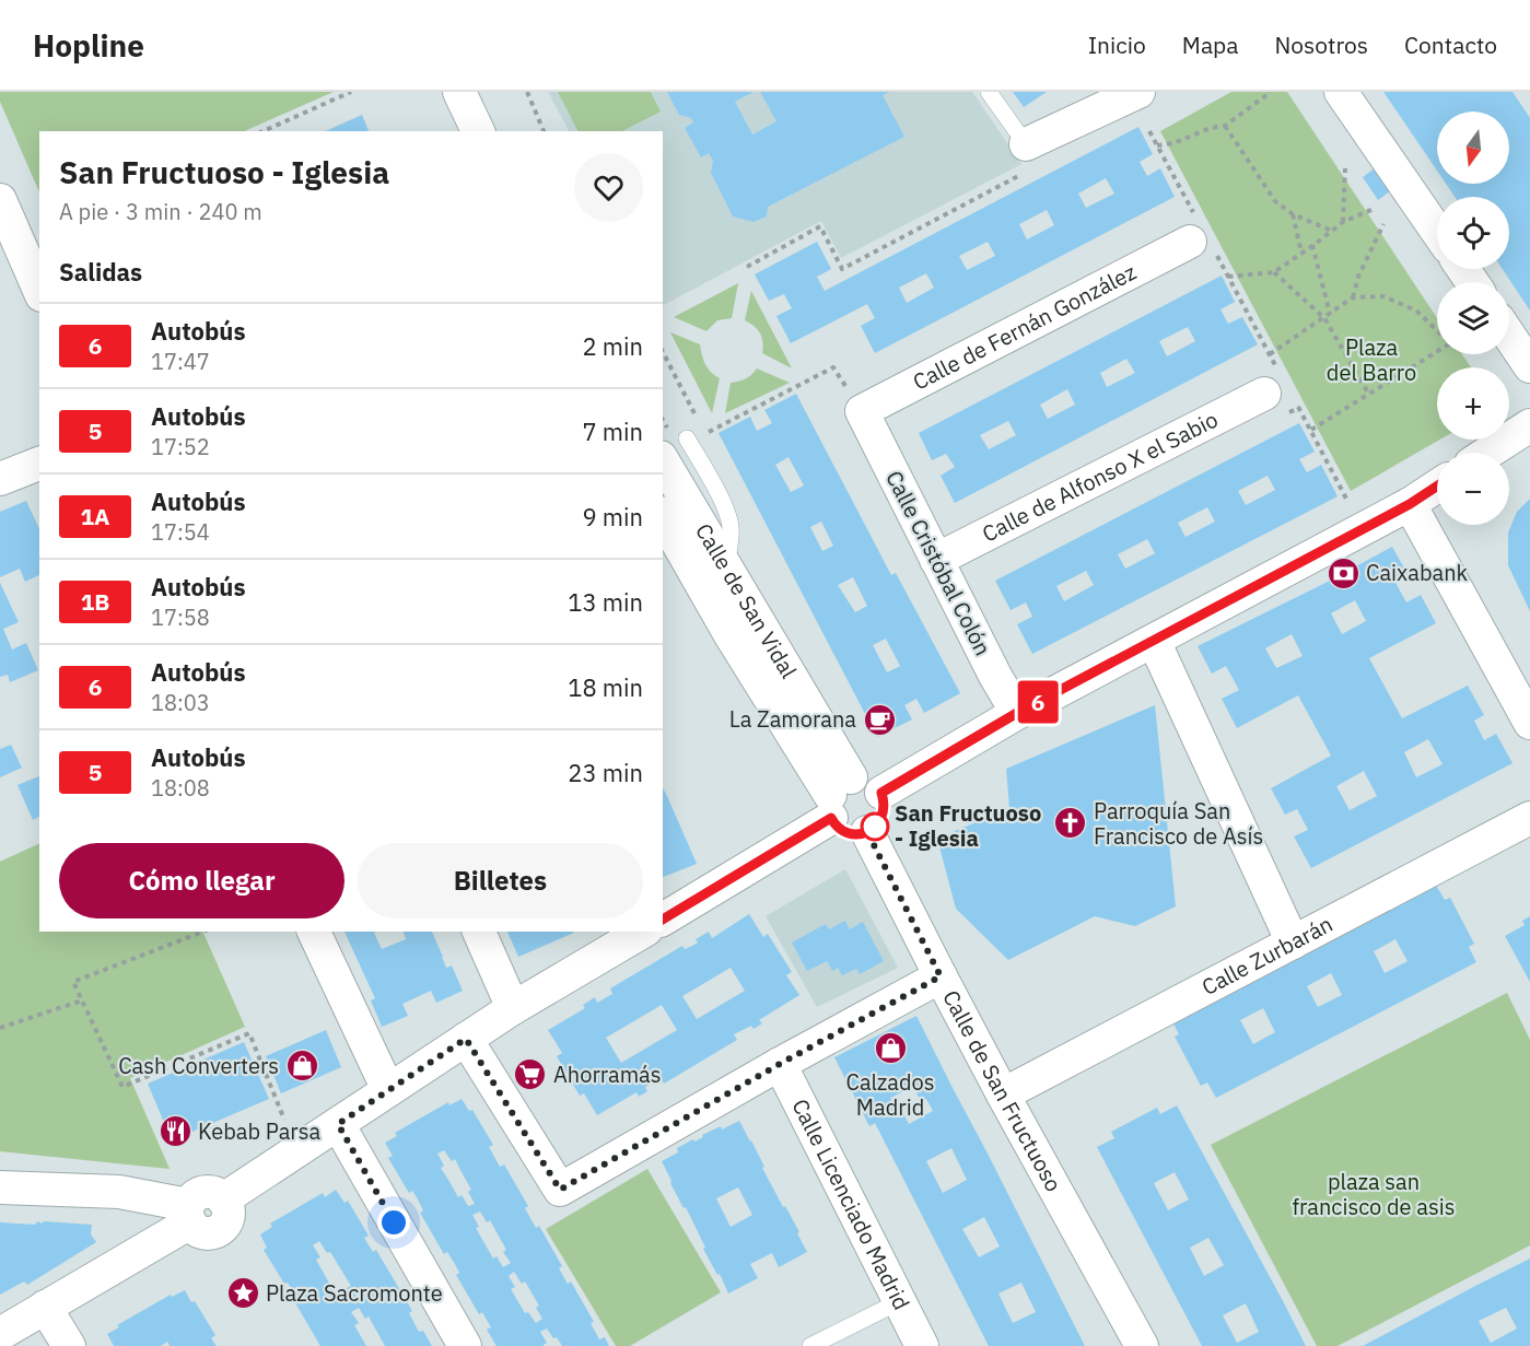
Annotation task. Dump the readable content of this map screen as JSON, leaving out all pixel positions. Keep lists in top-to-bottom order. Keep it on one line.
{"streets":{"street":["Calle de Fernán González","Calle de Alfonso X el Sabio","Calle Cristóbal Colón","Calle de San Vidal","Calle Zurbarán","Calle de San Fructuoso","Calle Licenciado Madrid"]},"crossings":[["Calle de Fernán González","Calle Cristóbal Colón"],["Calle de Alfonso X el Sabio","Calle Cristóbal Colón"],["Calle de San Vidal","Calle de San Fructuoso"],["Calle Zurbarán","Calle de San Fructuoso"]],"parks":["Plaza del Barro","plaza san francisco de asis"],"places":{"bank":["Caixabank"],"cafe":["La Zamorana"],"church":["Parroquía San Francisco de Asís"],"other":["San Fructuoso - Iglesia"],"shop":["Calzados Madrid","Cash Converters"],"supermarket":["Ahorramás"],"restaurant":["Kebab Parsa"],"place":["Plaza Sacromonte"]},"lines":["bus line 6"],"north":"bottom","page":{"header":"Hopline","nav":["Inicio","Mapa","Nosotros","Contacto"],"on_map":"6","map_buttons":["+","−"],"heading":[["San Fructuoso - Iglesia","A pie · 3 min · 240 m"],"Salidas"],"list":[{"mark":"6","name":"Autobús","note":"17:47","value":"2 min"},{"mark":"5","name":"Autobús","note":"17:52","value":"7 min"},{"mark":"1A","name":"Autobús","note":"17:54","value":"9 min"},{"mark":"1B","name":"Autobús","note":"17:58","value":"13 min"},{"mark":"6","name":"Autobús","note":"18:03","value":"18 min"},{"mark":"5","name":"Autobús","note":"18:08","value":"23 min"}],"buttons":["Cómo llegar","Billetes"]}}
